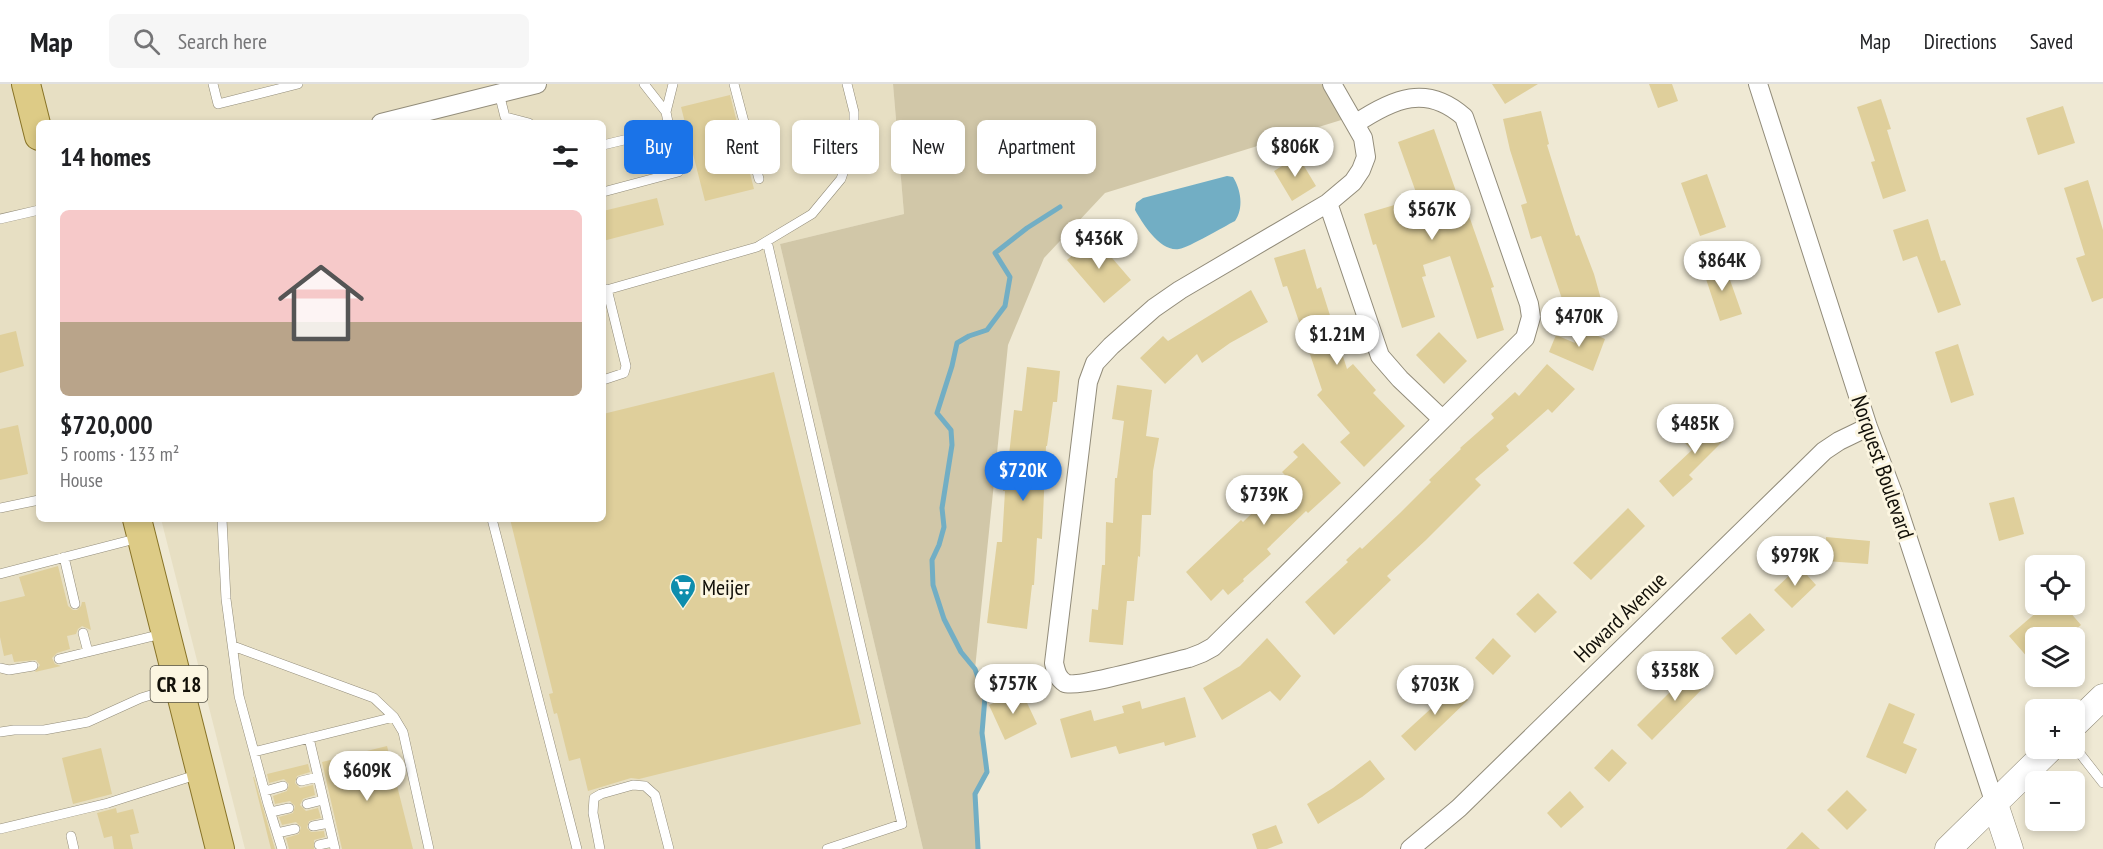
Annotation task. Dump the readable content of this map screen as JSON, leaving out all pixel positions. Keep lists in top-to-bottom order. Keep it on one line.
{"streets":{"main road":["CR 18"],"street":["Norquest Boulevard","Howard Avenue"]},"crossings":[["Norquest Boulevard","Howard Avenue"]],"places":{"supermarket":["Meijer"]},"page":{"header":"Map","search":"Search here","nav":["Map","Directions","Saved"],"chip":["Buy","Rent","Filters","New","Apartment"],"heading":"14 homes","price":["$806K","$567K","$436K","$864K","$470K","$1.21M","$485K","$720K","$739K","$979K","$358K","$757K","$703K","$609K"],"list":[{"name":"$720,000","note":"5 rooms · 133 m² · House"}],"map_buttons":["+","−"]}}
